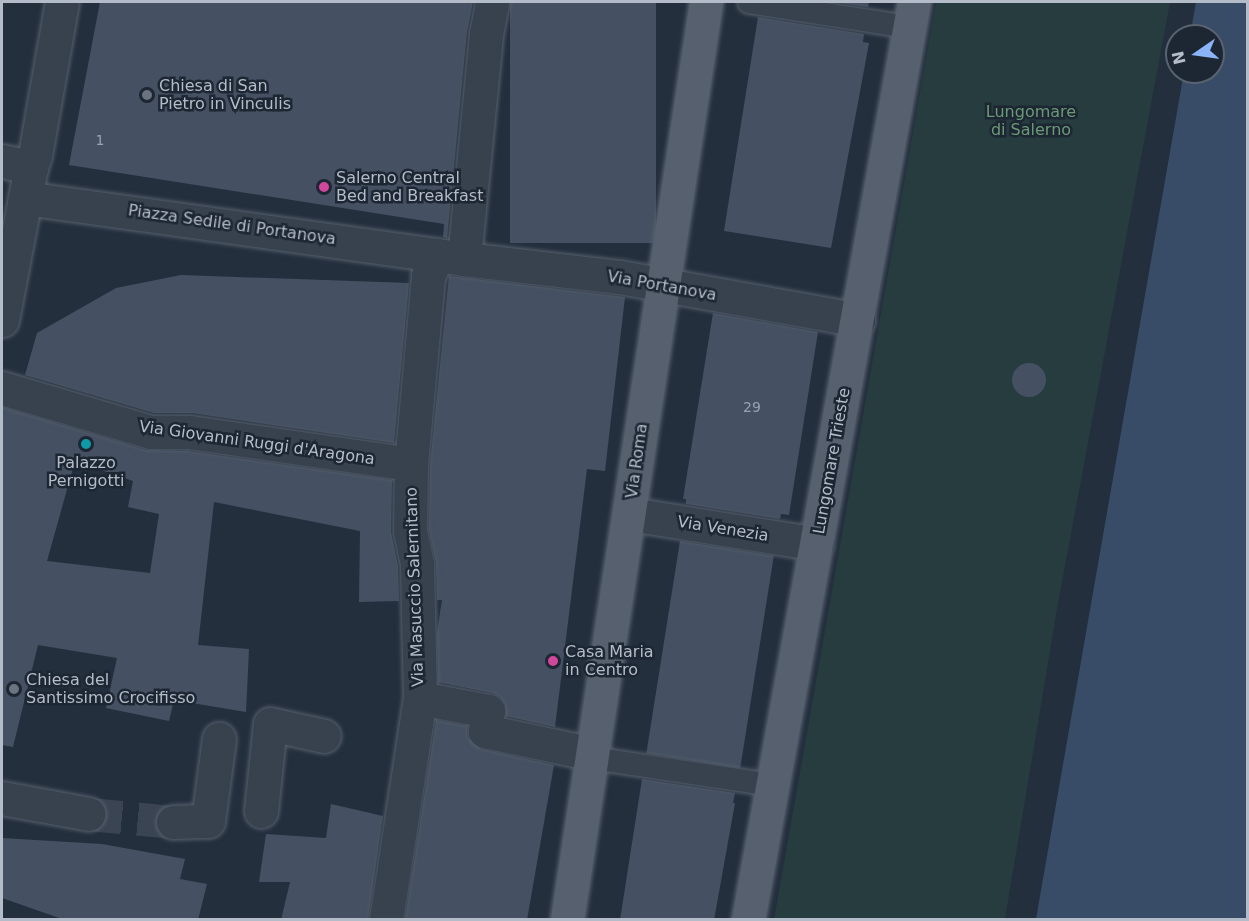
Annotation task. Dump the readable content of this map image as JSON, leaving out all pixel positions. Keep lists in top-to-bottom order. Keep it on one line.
{"streets":{"main road":["Via Roma","Lungomare Trieste"],"street":["Piazza Sedile di Portanova","Via Portanova","Via Giovanni Ruggi d'Aragona","Via Venezia","Via Masuccio Salernitano"]},"crossings":[["Piazza Sedile di Portanova","Via Portanova"],["Piazza Sedile di Portanova","Via Masuccio Salernitano"],["Via Portanova","Via Roma"],["Via Portanova","Lungomare Trieste"],["Via Portanova","Via Masuccio Salernitano"],["Via Giovanni Ruggi d'Aragona","Via Masuccio Salernitano"],["Via Roma","Via Venezia"],["Lungomare Trieste","Via Venezia"]],"parks":["Lungomare di Salerno"],"places":["Chiesa di San Pietro in Vinculis","Salerno Central Bed and Breakfast","Palazzo Pernigotti","Casa Maria in Centro","Chiesa del Santissimo Crocifisso"],"house_numbers":["1","29"],"north":"left"}
